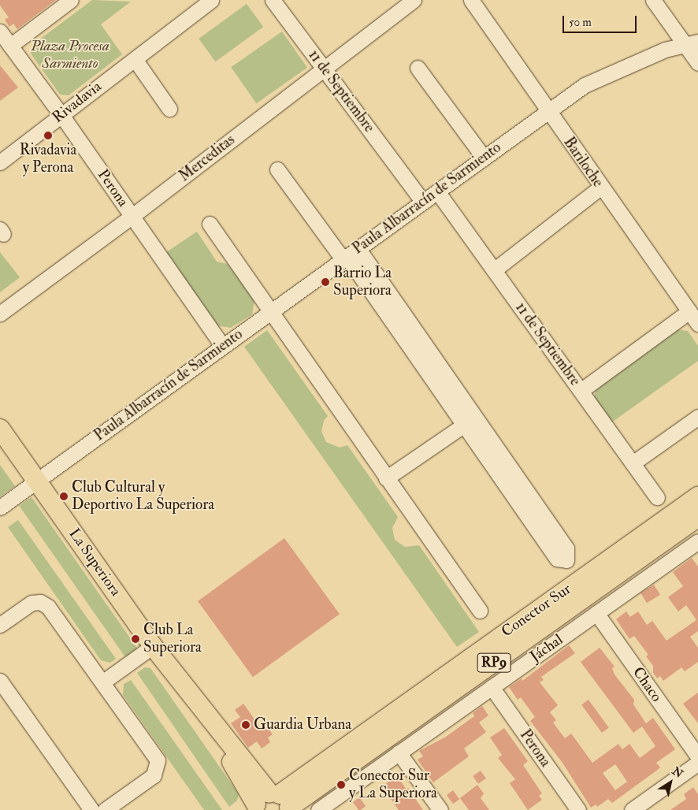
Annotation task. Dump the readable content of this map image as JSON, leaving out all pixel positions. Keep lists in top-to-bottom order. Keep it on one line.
{"streets":{"main road":["La Superiora","Conector Sur","RP9"],"street":["11 de Septiembre","Rivadavia","Merceditas","Bariloche","Perona","Paula Albarracín de Sarmiento","Jáchal","Chaco"]},"crossings":[["11 de Septiembre","Merceditas"],["11 de Septiembre","Paula Albarracín de Sarmiento"],["Rivadavia","Perona"],["Merceditas","Perona"],["Bariloche","Paula Albarracín de Sarmiento"],["Perona","Paula Albarracín de Sarmiento"],["Perona","Jáchal"],["Paula Albarracín de Sarmiento","La Superiora"],["La Superiora","Conector Sur"],["Jáchal","Chaco"]],"parks":["Plaza Procesa Sarmiento"],"places":["Rivadavia y Perona","Barrio La Superiora","Club Cultural y Deportivo La Superiora","Club La Superiora","Guardia Urbana","Conector Sur y La Superiora"],"scale_bar":"50 m","north":"top right"}
